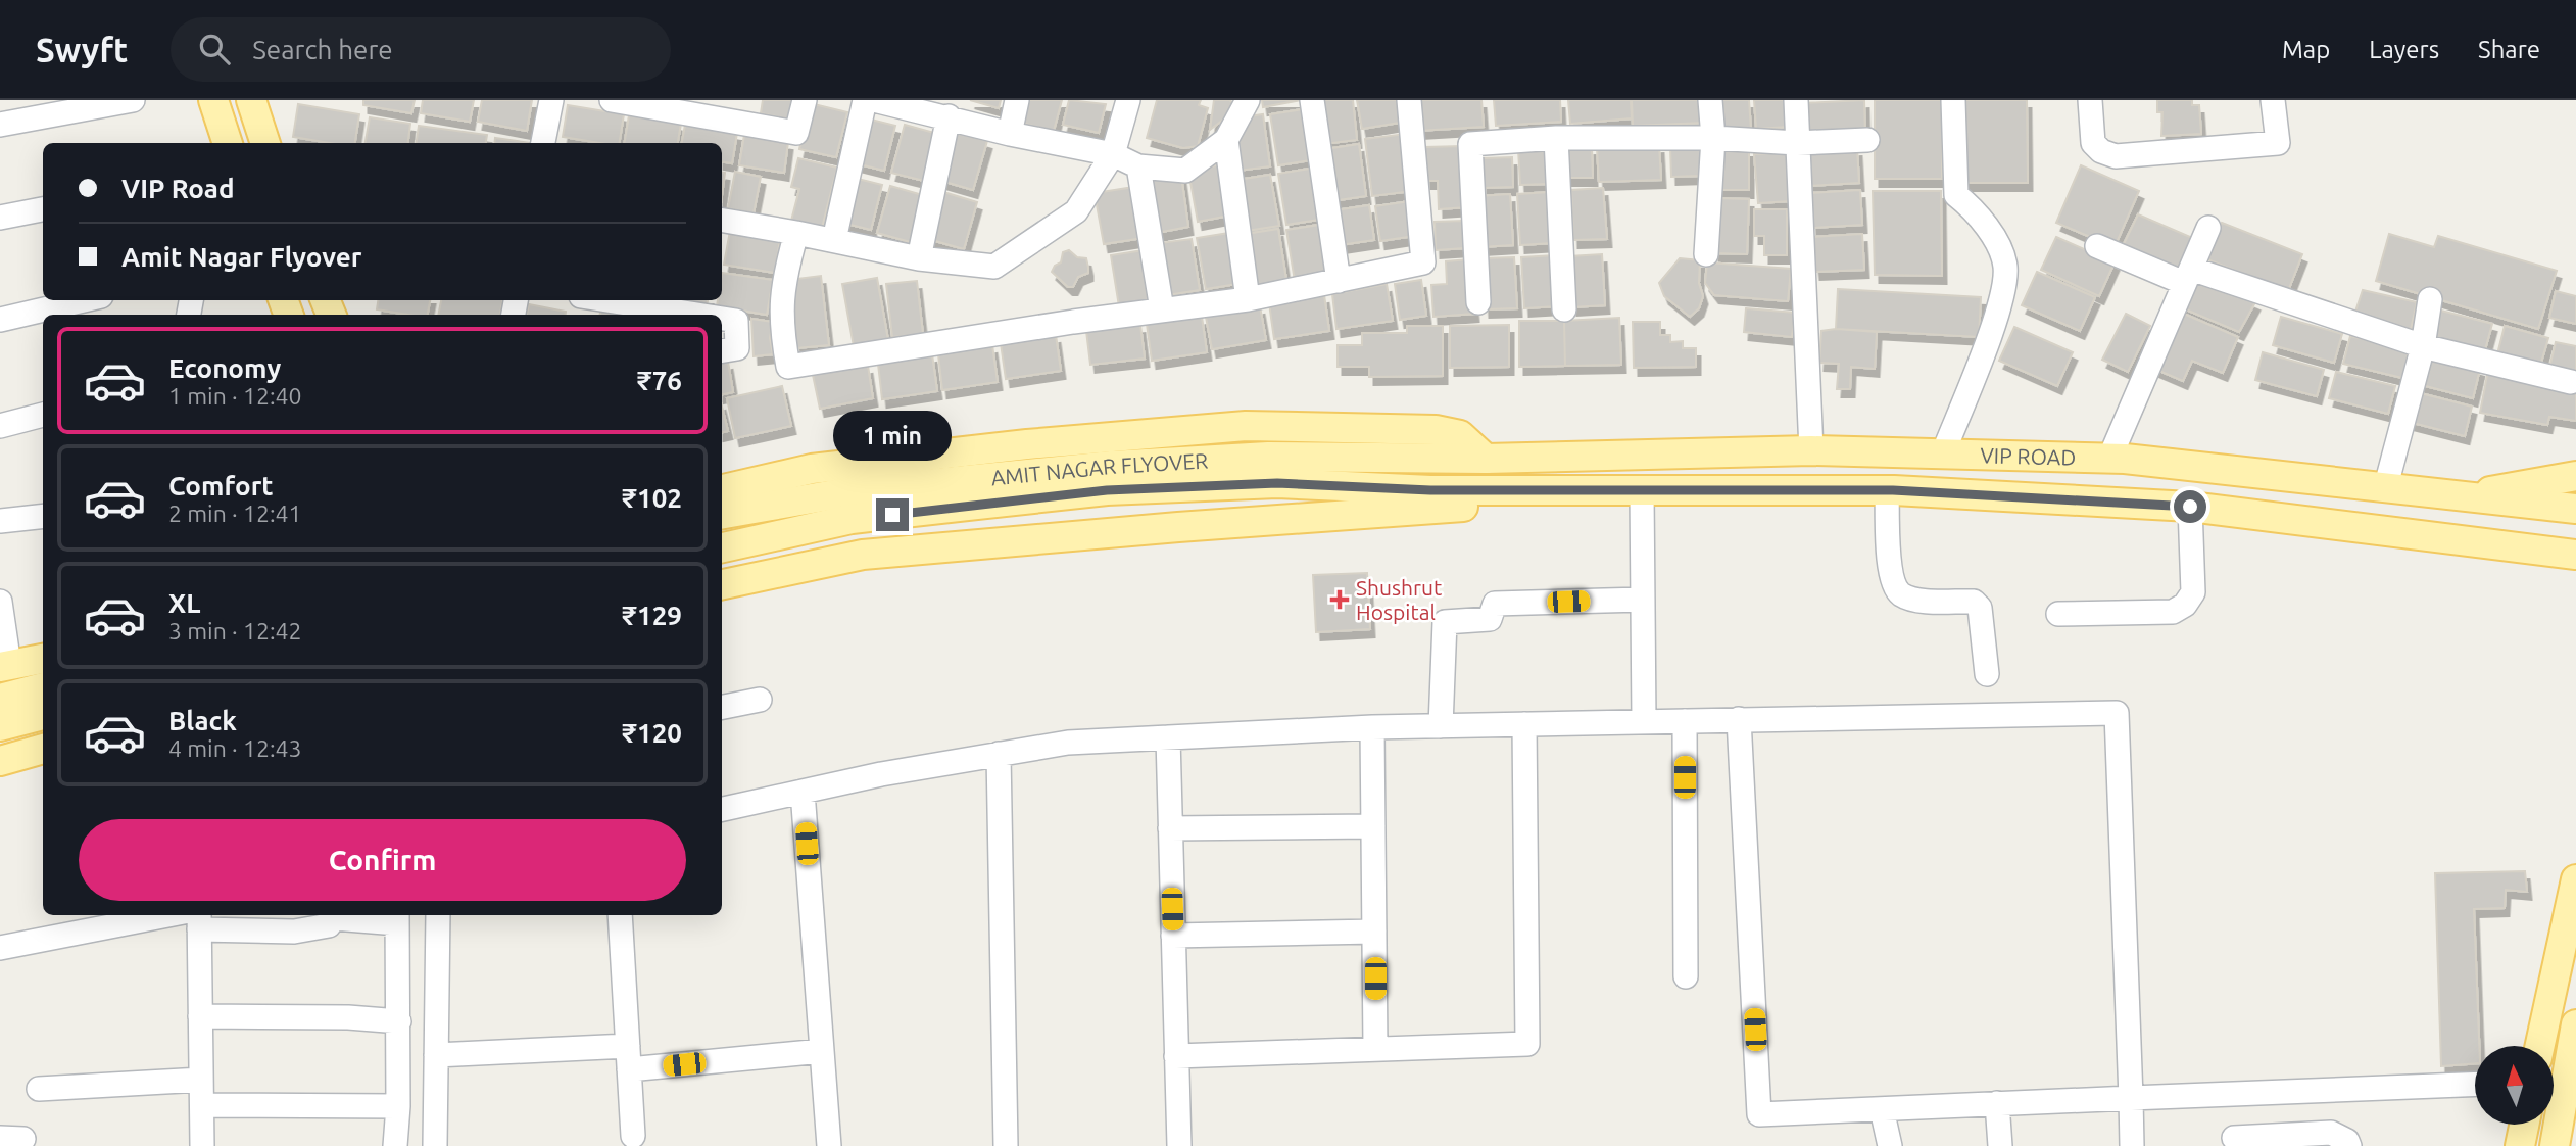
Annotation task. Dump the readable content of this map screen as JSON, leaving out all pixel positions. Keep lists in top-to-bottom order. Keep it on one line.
{"streets":{"main road":["VIP ROAD","AMIT NAGAR FLYOVER"]},"crossings":[["VIP ROAD","AMIT NAGAR FLYOVER"]],"places":{"health":["Shushrut Hospital"]},"north":"top","page":{"header":"Swyft","search":"Search here","nav":["Map","Layers","Share"],"banner":["VIP Road","Amit Nagar Flyover"],"list":[{"name":"Economy","note":"1 min · 12:40","value":"₹76"},{"name":"Comfort","note":"2 min · 12:41","value":"₹102"},{"name":"XL","note":"3 min · 12:42","value":"₹129"},{"name":"Black","note":"4 min · 12:43","value":"₹120"}],"bubble":"1 min","buttons":"Confirm"}}
